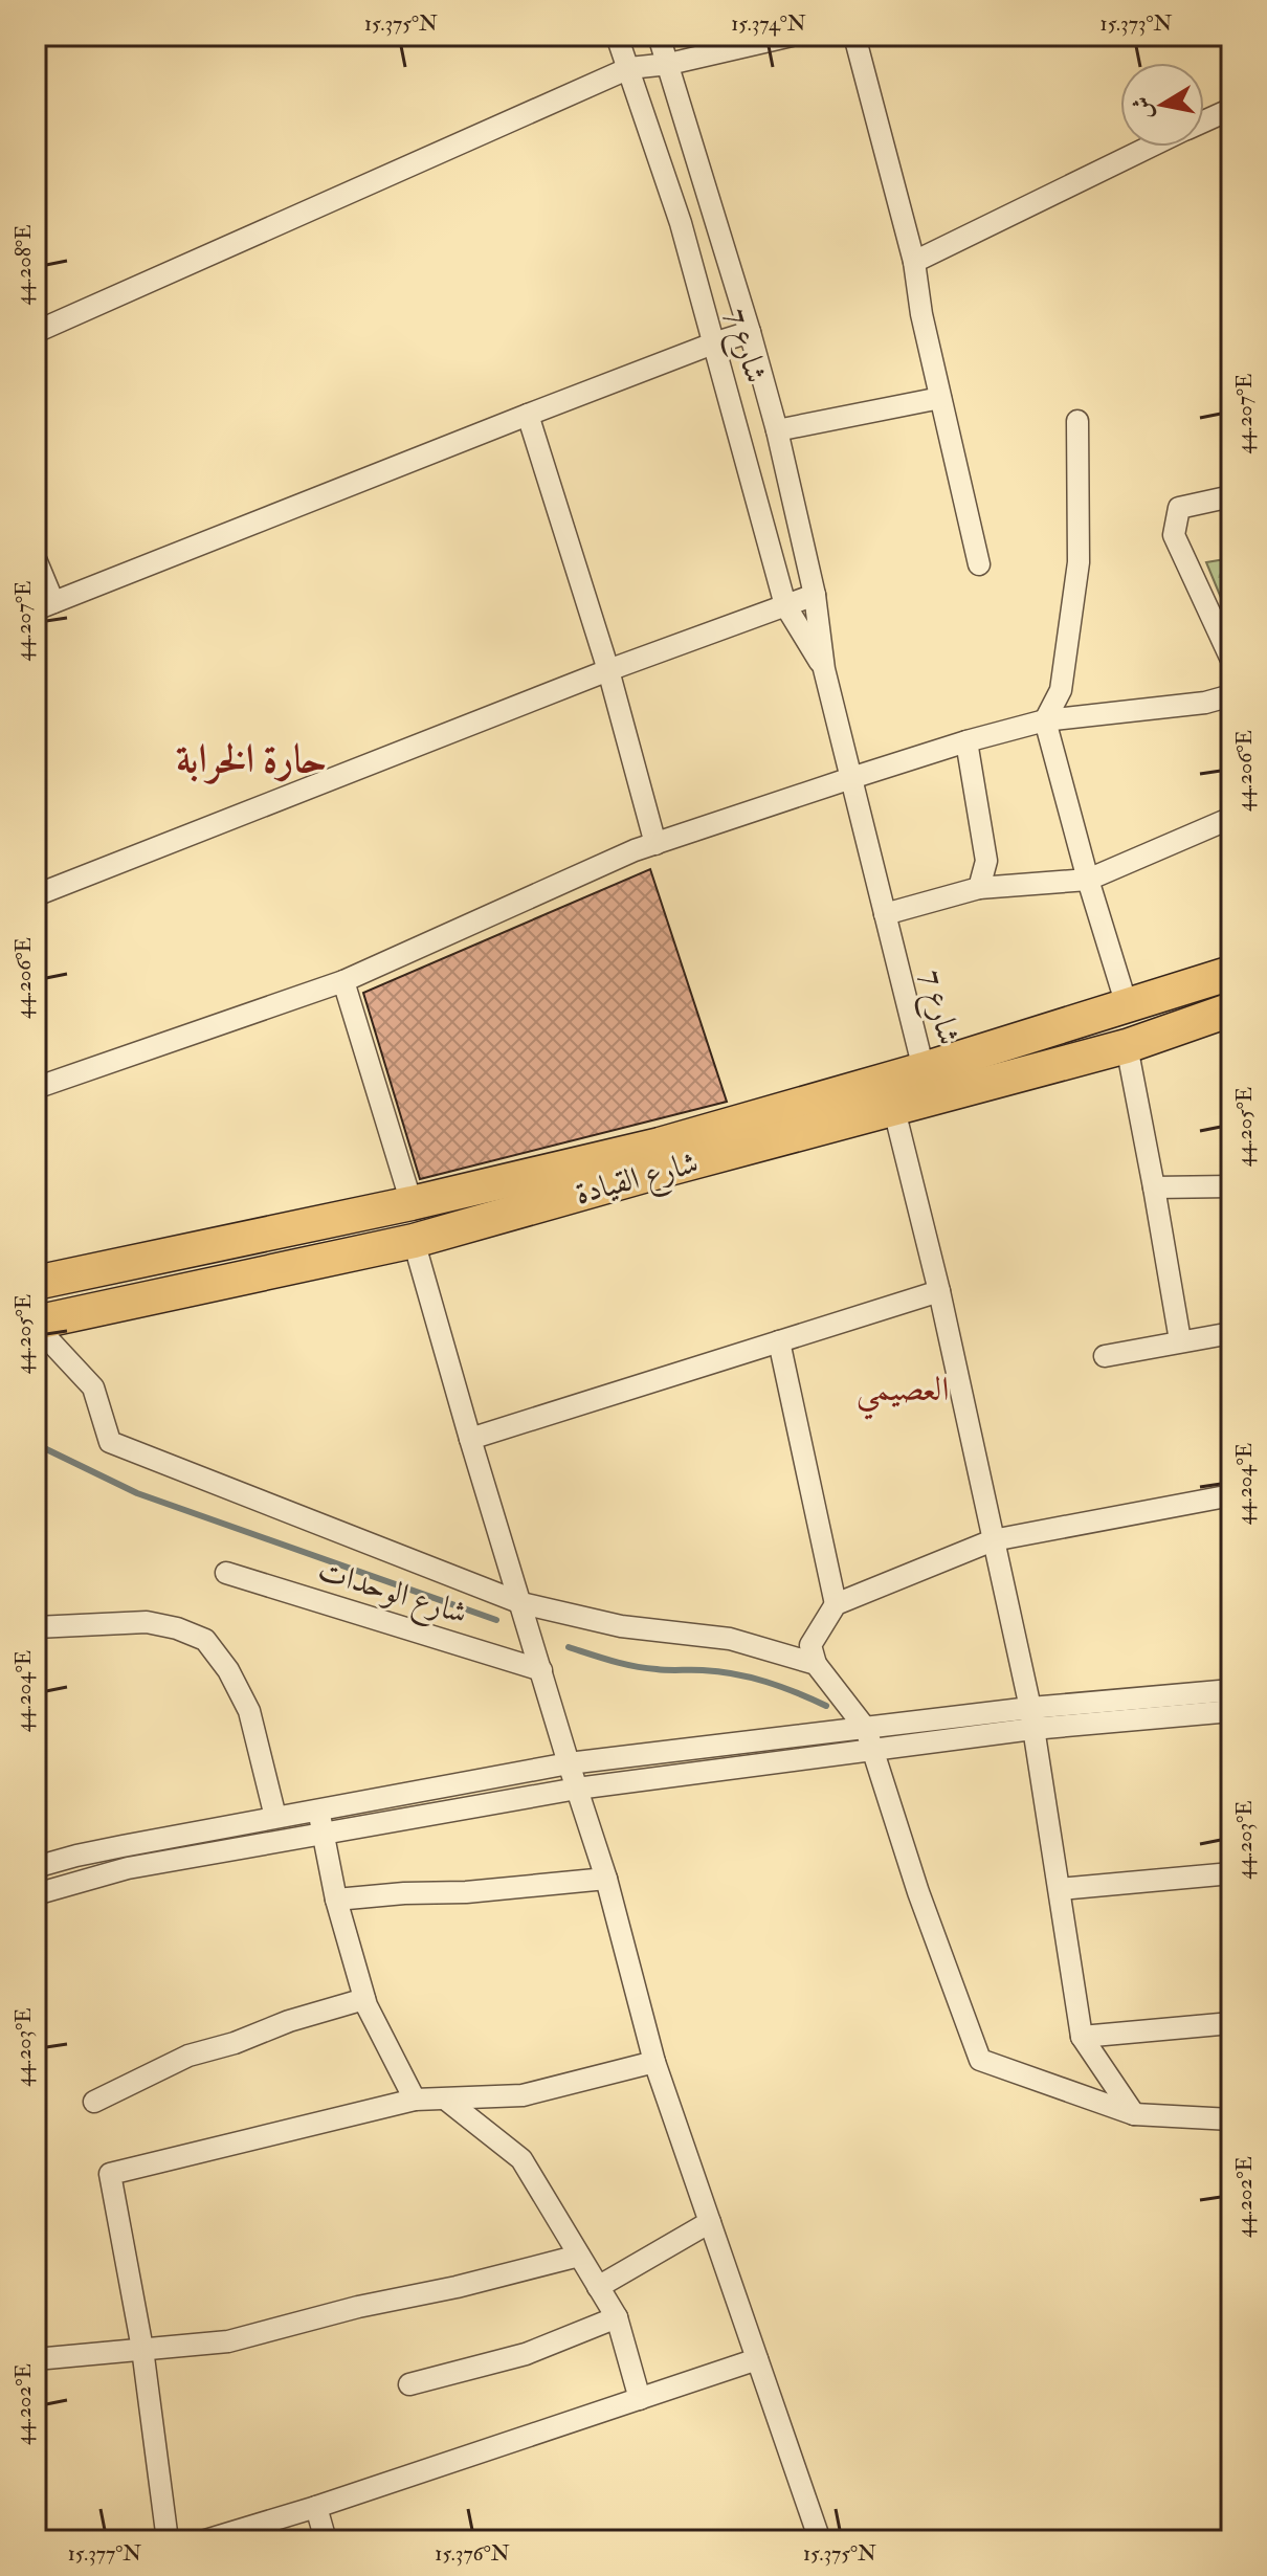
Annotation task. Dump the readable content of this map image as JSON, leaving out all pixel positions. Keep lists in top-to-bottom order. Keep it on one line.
{"streets":{"main road":["شارع القيادة"],"street":["شارع 7","شارع الوحدات"]},"crossings":[["شارع 7","شارع القيادة"]],"districts":["حارة الخرابة","العصيمي"],"north":"left","coordinates":["15.375°N","15.374°N","15.373°N","44.208°E","44.207°E","44.206°E","44.205°E","44.204°E","44.203°E","44.202°E","15.377°N","15.376°N"]}
